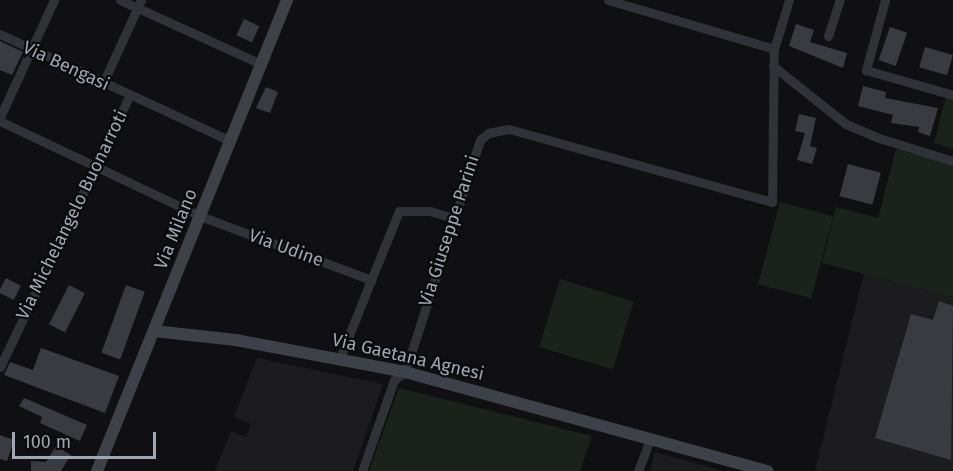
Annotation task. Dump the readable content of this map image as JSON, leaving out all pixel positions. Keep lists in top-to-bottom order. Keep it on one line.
{"streets":{"street":["Via Bengasi","Via Michelangelo Buonarroti","Via Milano","Via Giuseppe Parini","Via Udine","Via Gaetana Agnesi"]},"crossings":[["Via Bengasi","Via Michelangelo Buonarroti"],["Via Bengasi","Via Milano"],["Via Michelangelo Buonarroti","Via Udine"],["Via Milano","Via Udine"],["Via Milano","Via Gaetana Agnesi"],["Via Giuseppe Parini","Via Gaetana Agnesi"]],"scale_bar":"100 m"}
